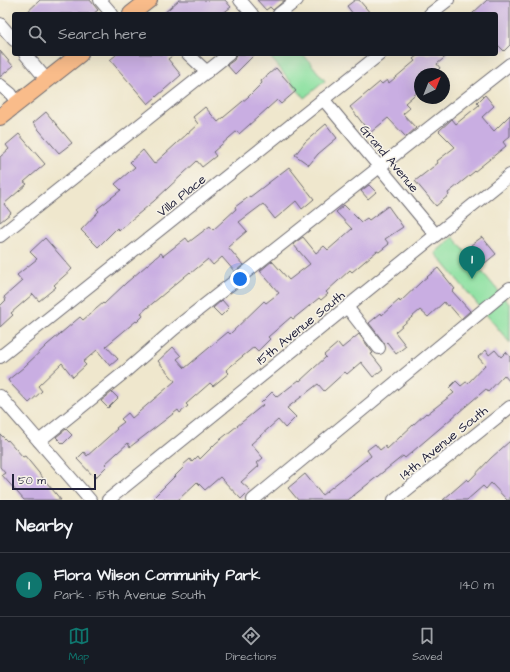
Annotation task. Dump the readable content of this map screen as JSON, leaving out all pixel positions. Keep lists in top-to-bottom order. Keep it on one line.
{"streets":{"street":["Grand Avenue","Villa Place","15th Avenue South","14th Avenue South"]},"crossings":[["Grand Avenue","Villa Place"],["Grand Avenue","15th Avenue South"]],"scale_bar":"50 m","north":"top right","page":{"search":"Search here","pins":"1","scale":"50 m","heading":"Nearby","list":[{"mark":"1","name":"Flora Wilson Community Park","note":"Park · 15th Avenue South","value":"140 m"}],"nav":["Map","Directions","Saved"]}}
